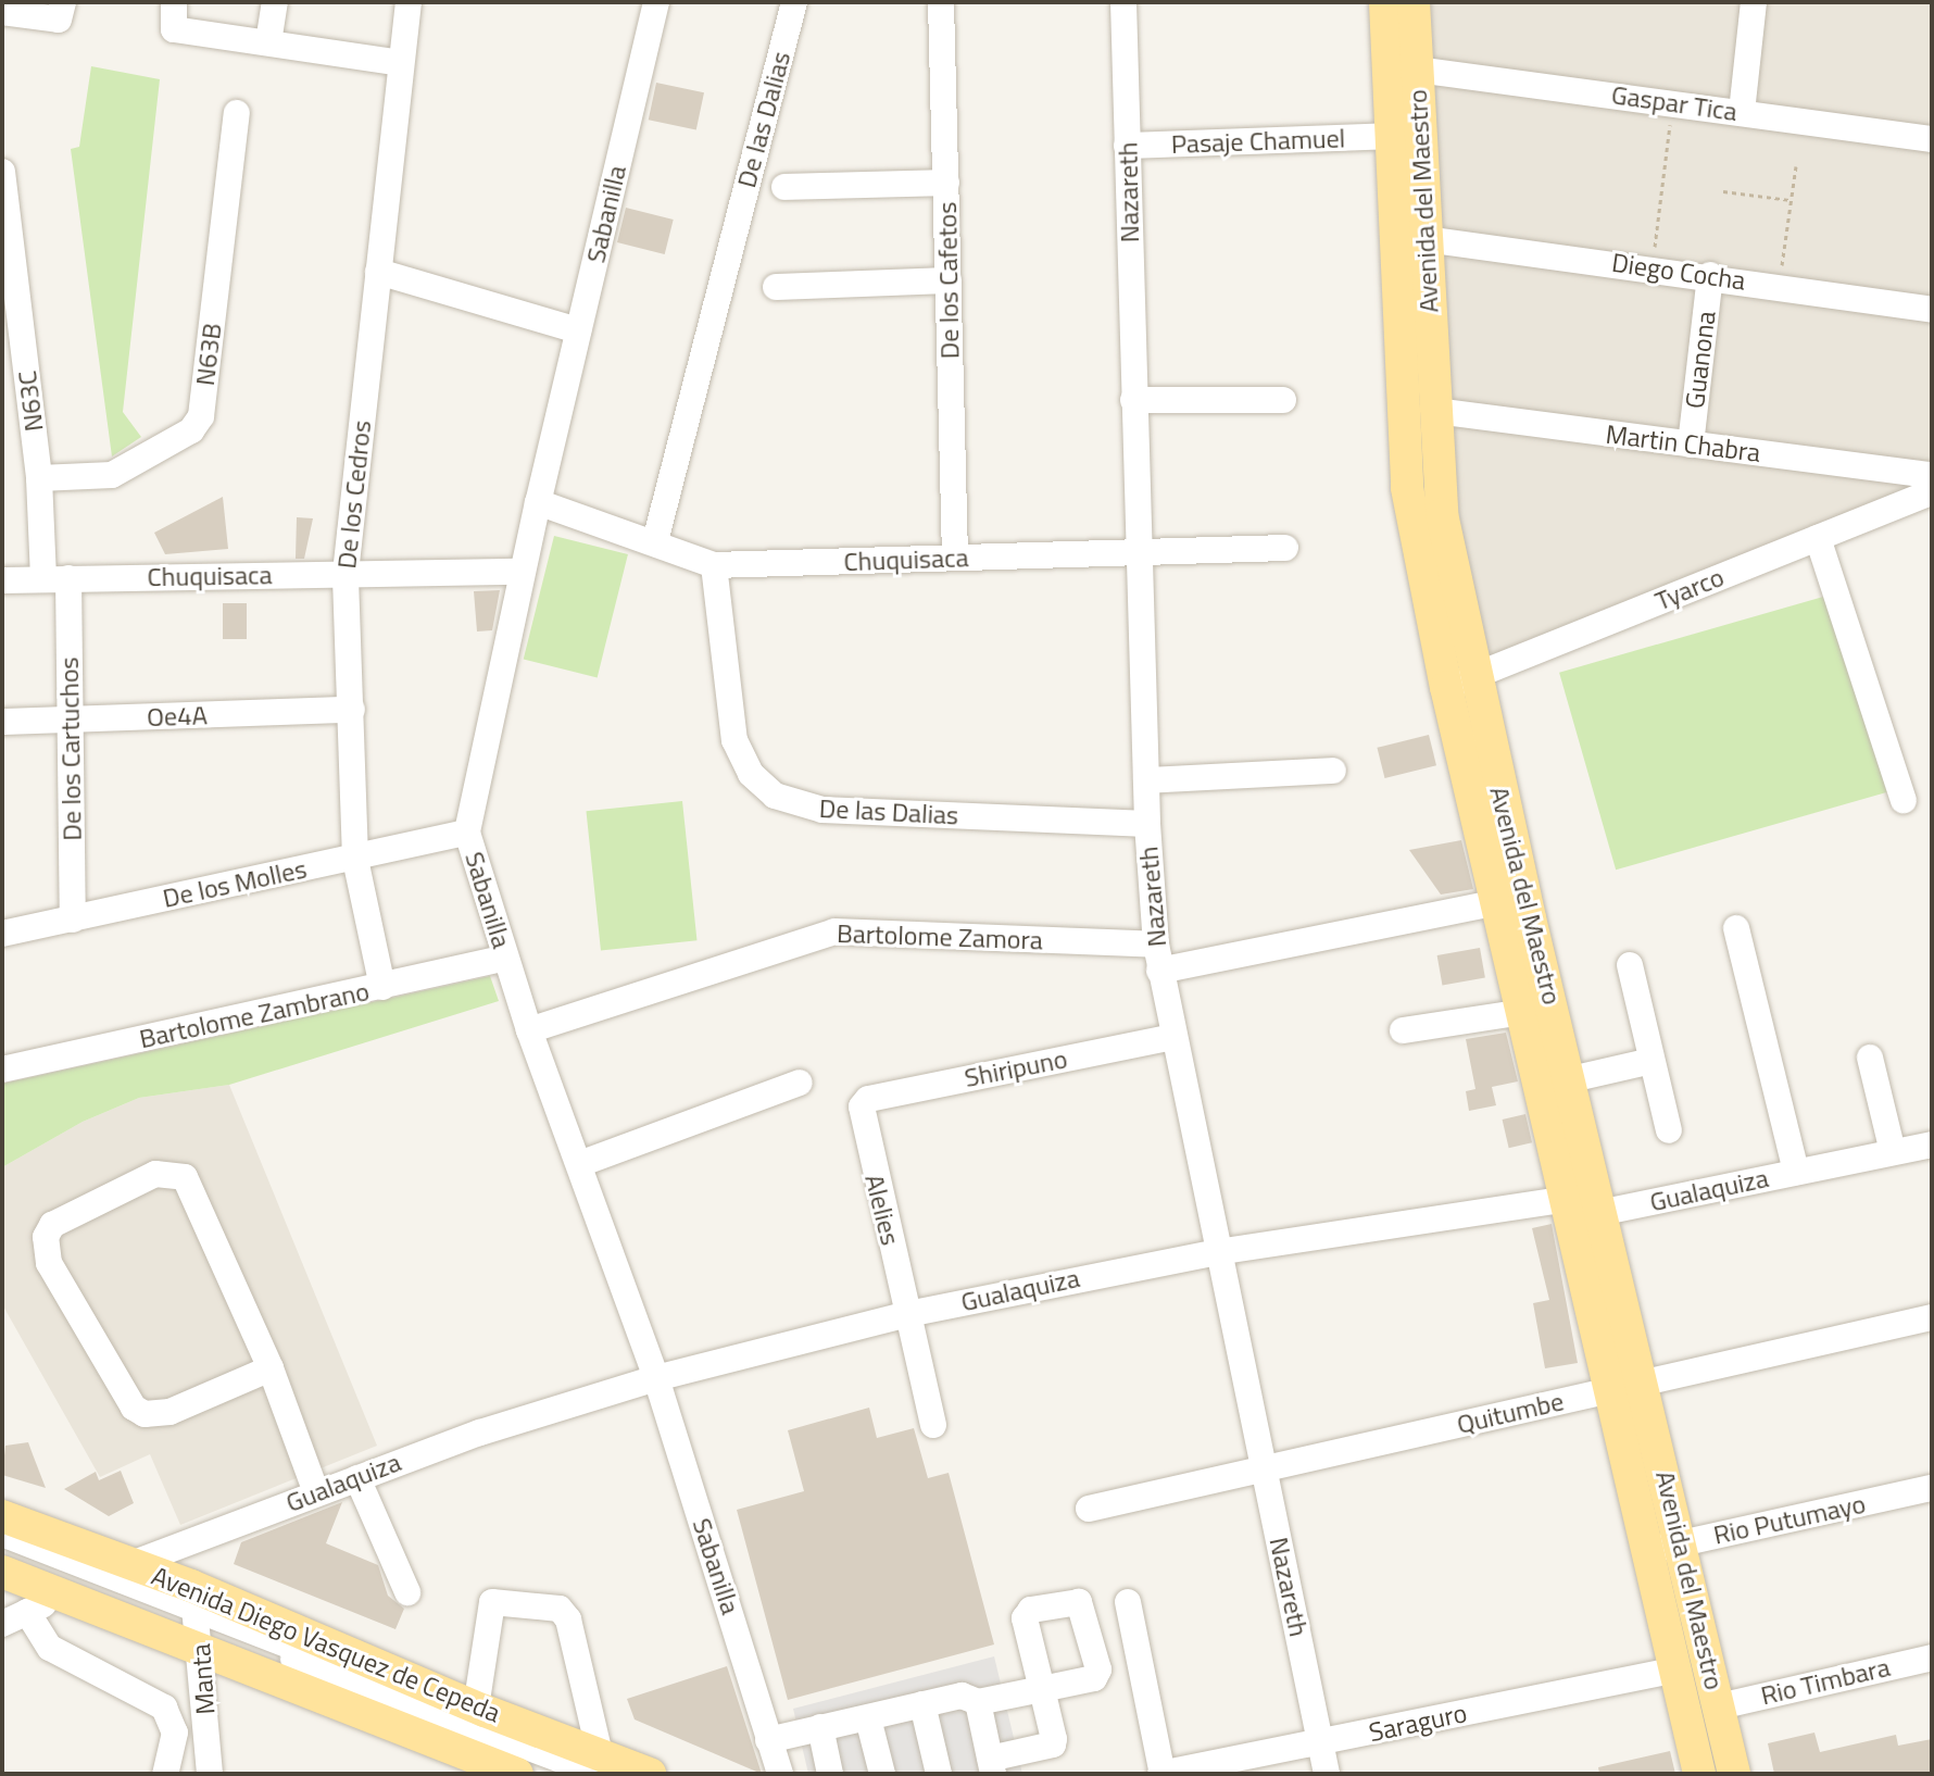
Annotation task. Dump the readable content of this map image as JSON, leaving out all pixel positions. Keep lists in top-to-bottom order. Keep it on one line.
{"streets":{"main road":["Avenida del Maestro","Avenida Diego Vasquez de Cepeda"],"street":["Gaspar Tica","De las Dalias","Pasaje Chamuel","Nazareth","Sabanilla","Diego Cocha","De los Cafetos","N63B","Guanona","N63C","Martin Chabra","De los Cedros","Chuquisaca","Tyarco","Oe4A","De los Cartuchos","De los Molles","Bartolome Zamora","Bartolome Zambrano","Shiripuno","Gualaquiza","Alelies","Quitumbe","Rio Putumayo","Manta","Rio Timbara","Saraguro"]},"crossings":[["Gaspar Tica","Avenida del Maestro"],["De las Dalias","Nazareth"],["De las Dalias","Chuquisaca"],["Pasaje Chamuel","Nazareth"],["Pasaje Chamuel","Avenida del Maestro"],["Nazareth","Chuquisaca"],["Nazareth","Bartolome Zamora"],["Nazareth","Shiripuno"],["Nazareth","Gualaquiza"],["Nazareth","Quitumbe"],["Nazareth","Saraguro"],["Avenida del Maestro","Diego Cocha"],["Avenida del Maestro","Martin Chabra"],["Avenida del Maestro","Tyarco"],["Avenida del Maestro","Bartolome Zamora"],["Avenida del Maestro","Gualaquiza"],["Avenida del Maestro","Quitumbe"],["Avenida del Maestro","Rio Putumayo"],["Avenida del Maestro","Rio Timbara"],["Avenida del Maestro","Saraguro"],["Sabanilla","Chuquisaca"],["Sabanilla","De los Molles"],["Sabanilla","Bartolome Zamora"],["Sabanilla","Bartolome Zambrano"],["Sabanilla","Gualaquiza"],["Diego Cocha","Guanona"],["De los Cafetos","Chuquisaca"],["N63B","N63C"],["Guanona","Martin Chabra"],["N63C","Chuquisaca"],["N63C","De los Cartuchos"],["De los Cedros","Chuquisaca"],["De los Cedros","Oe4A"],["De los Cedros","De los Molles"],["De los Cedros","Bartolome Zambrano"],["Chuquisaca","De los Cartuchos"],["Oe4A","De los Cartuchos"],["De los Cartuchos","De los Molles"],["Shiripuno","Alelies"],["Gualaquiza","Alelies"],["Gualaquiza","Avenida Diego Vasquez de Cepeda"],["Avenida Diego Vasquez de Cepeda","Manta"]]}
